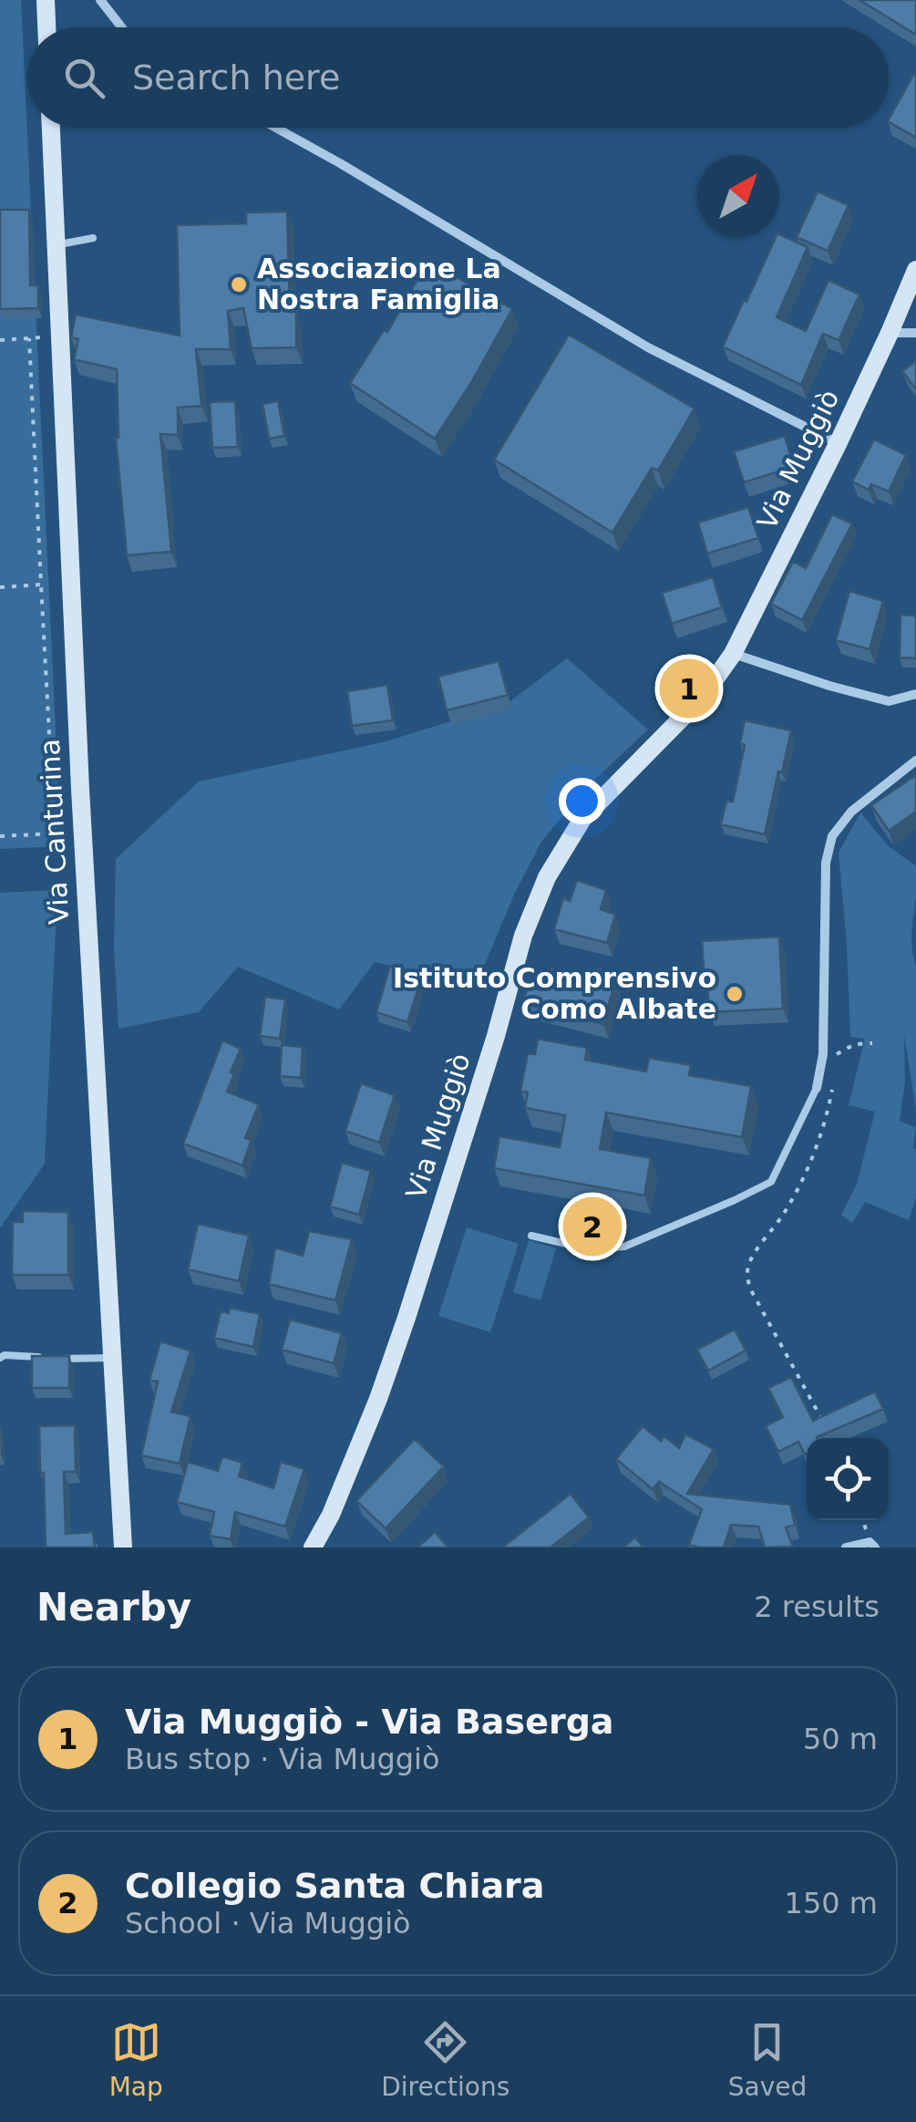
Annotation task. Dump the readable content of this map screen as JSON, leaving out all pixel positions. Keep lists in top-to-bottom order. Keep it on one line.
{"streets":{"main road":["Via Muggiò","Via Canturina"]},"places":["Associazione La Nostra Famiglia","Istituto Comprensivo Como Albate"],"north":"top right","page":{"search":"Search here","pins":["1","2"],"heading":["Nearby","2 results"],"list":[{"mark":"1","name":"Via Muggiò - Via Baserga","note":"Bus stop · Via Muggiò","value":"50 m"},{"mark":"2","name":"Collegio Santa Chiara","note":"School · Via Muggiò","value":"150 m"}],"nav":["Map","Directions","Saved"]}}
